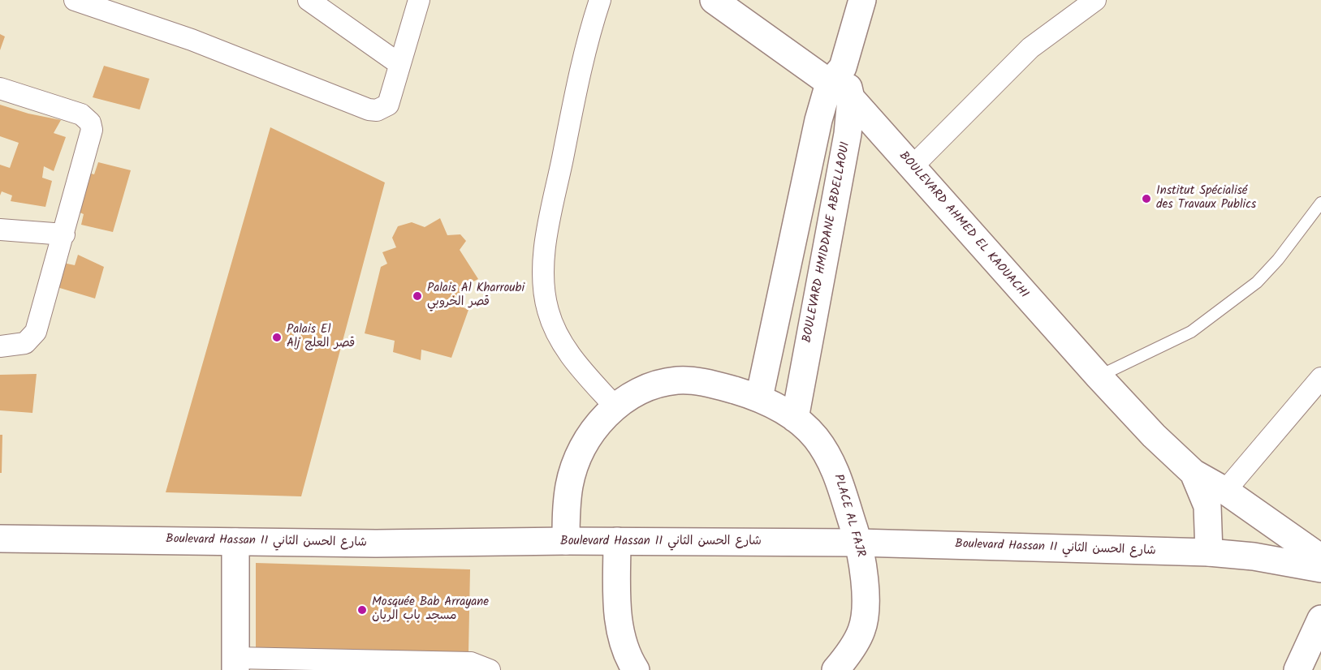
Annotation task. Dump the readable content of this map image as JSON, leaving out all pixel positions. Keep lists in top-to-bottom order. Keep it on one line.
{"streets":{"street":["BOULEVARD AHMED EL KAOUACHI","BOULEVARD HMIDDANE ABDELLAOUI","PLACE AL FAJR","Boulevard Hassan II شارع الحسن الثاني"]},"crossings":[["BOULEVARD AHMED EL KAOUACHI","BOULEVARD HMIDDANE ABDELLAOUI"],["BOULEVARD AHMED EL KAOUACHI","Boulevard Hassan II شارع الحسن الثاني"],["BOULEVARD HMIDDANE ABDELLAOUI","PLACE AL FAJR"],["PLACE AL FAJR","Boulevard Hassan II شارع الحسن الثاني"]],"places":["Institut Spécialisé des Travaux Publics","Palais Al Kharroubi قصر الخروبي","Palais El Alj قصر العلج","Mosquée Bab Arrayane مسجد باب الريان"]}
